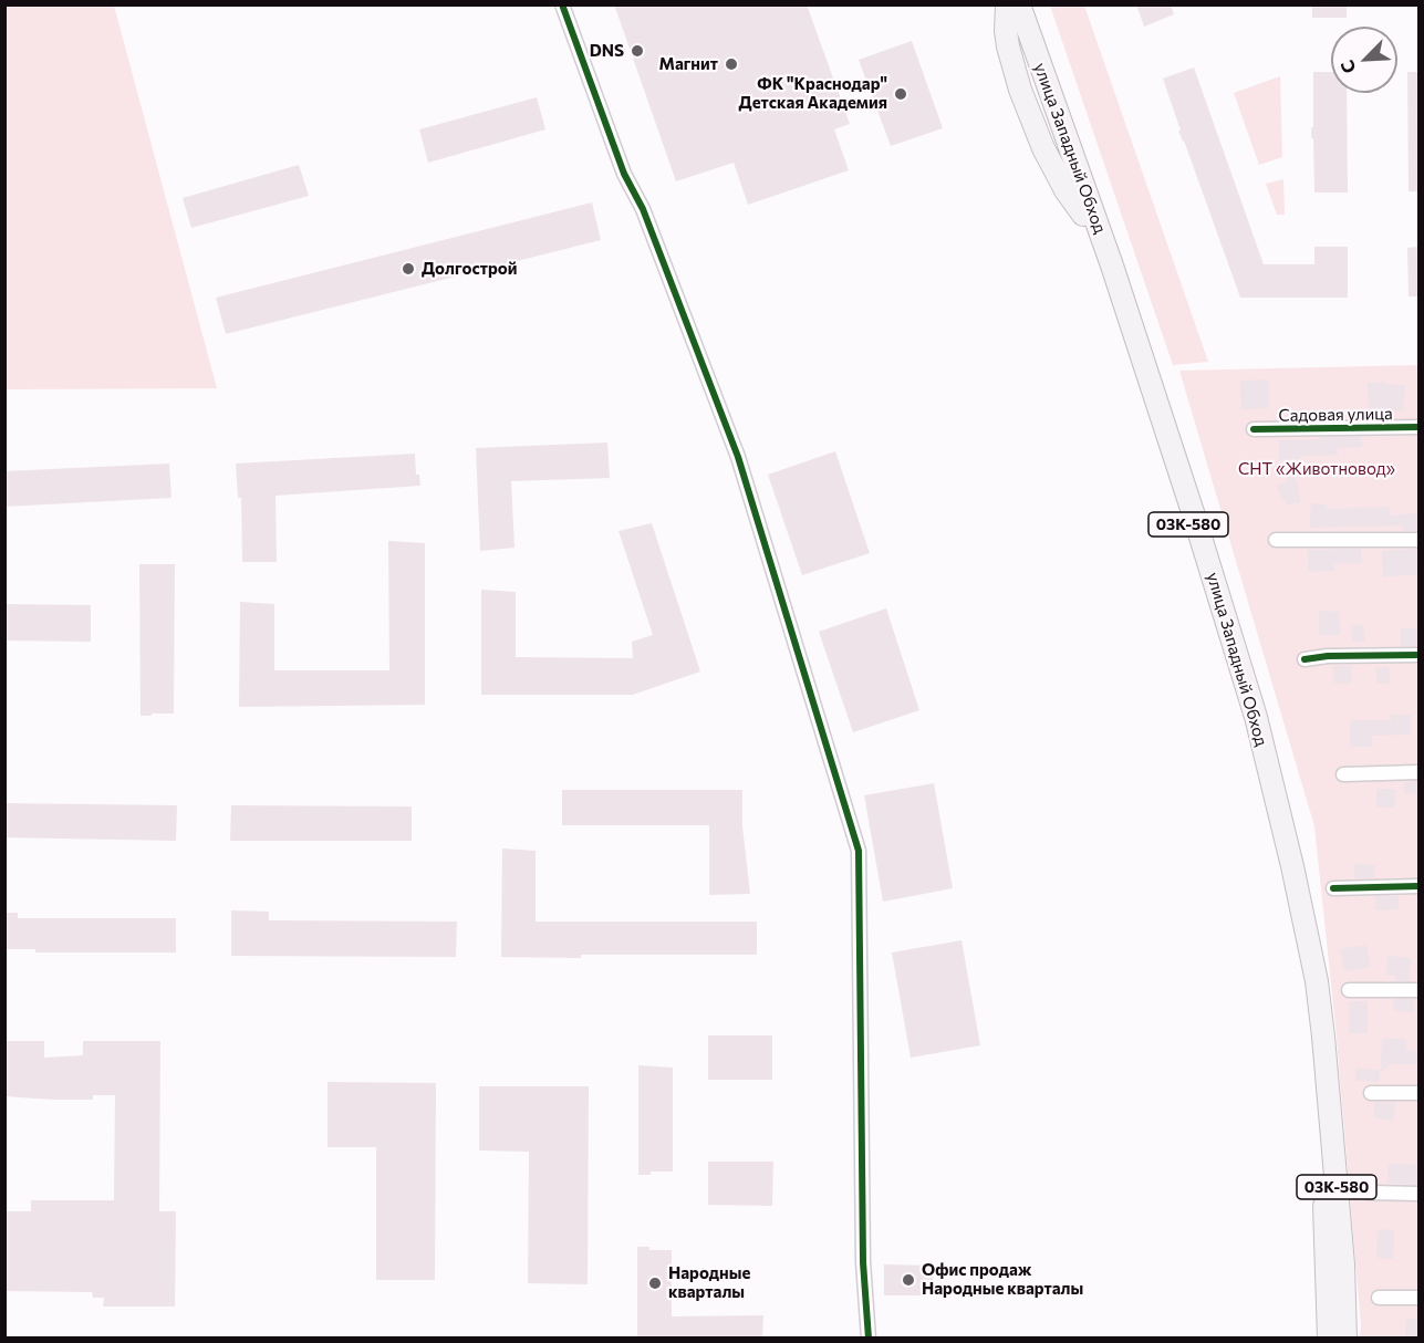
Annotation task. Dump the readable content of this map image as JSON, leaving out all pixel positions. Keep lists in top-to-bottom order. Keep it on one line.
{"streets":{"highway":["улица Западный Обход","03К-580"],"street":["Садовая улица"]},"parks":["СНТ «Животновод»"],"places":["DNS","Магнит","ФК \"Краснодар\" Детская Академия","Долгострой","Офис продаж Народные кварталы","Народные кварталы"],"north":"bottom left"}
